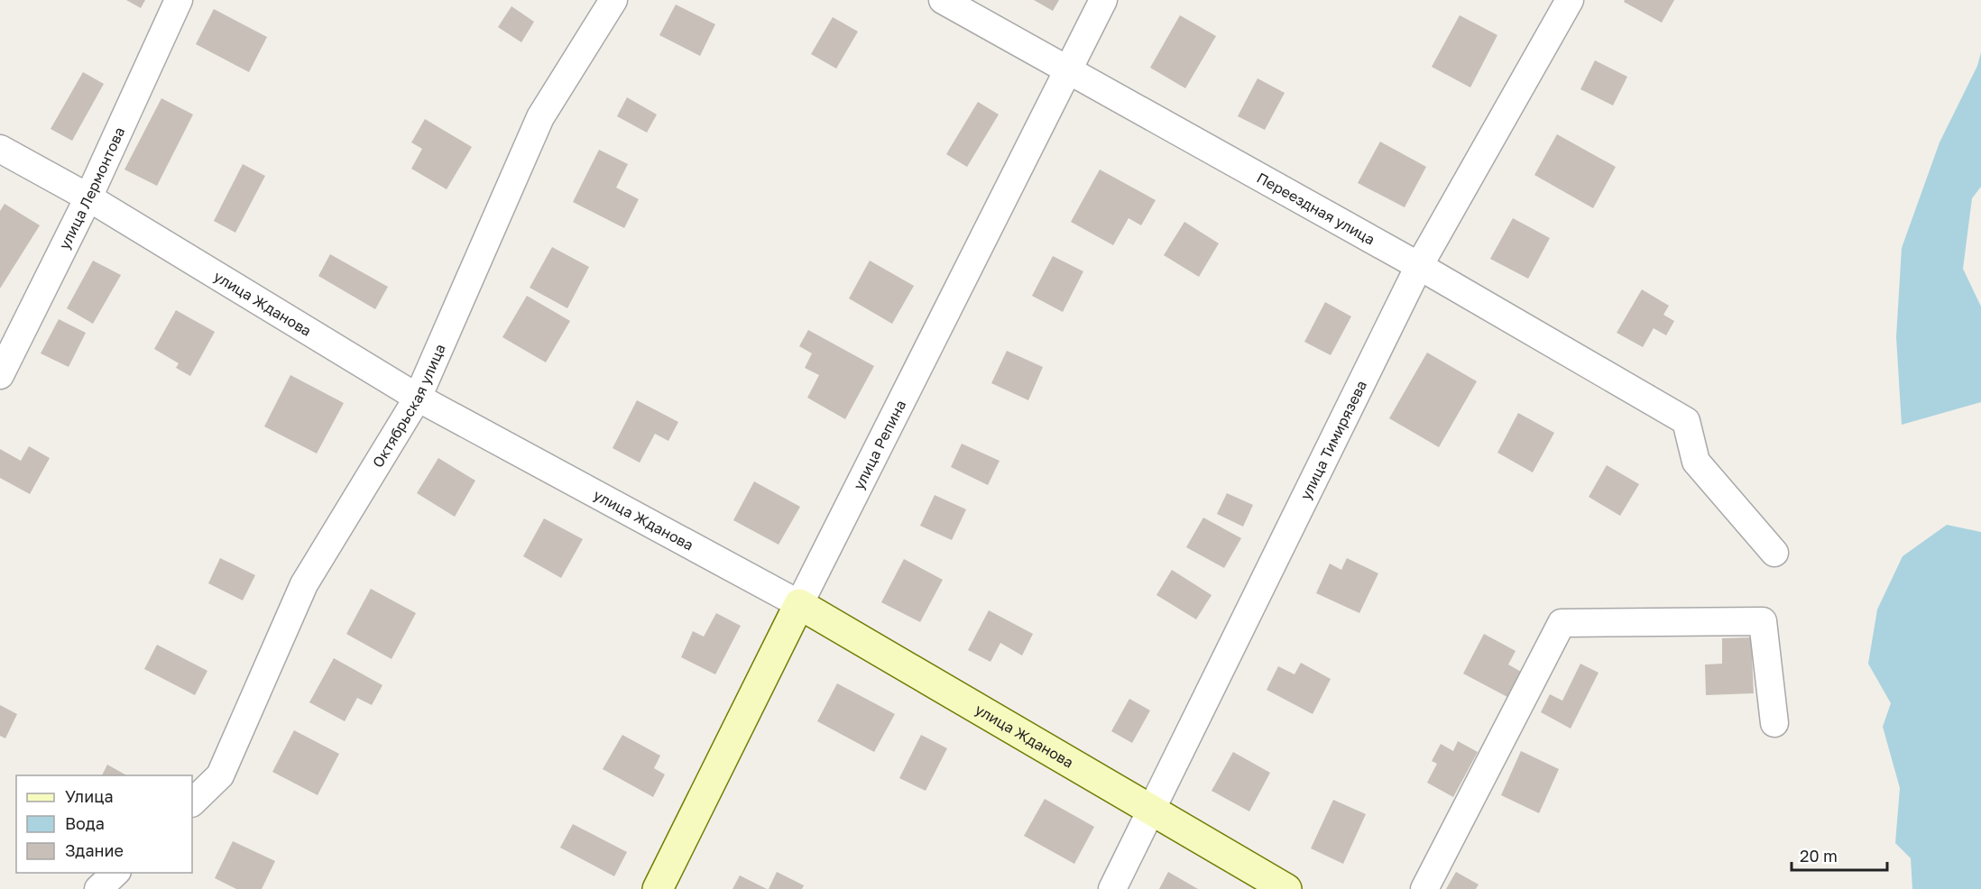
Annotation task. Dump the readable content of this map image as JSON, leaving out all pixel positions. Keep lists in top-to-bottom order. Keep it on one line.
{"streets":{"street":["улица Лермонтова","Переездная улица","улица Жданова","Октябрьская улица","улица Тимирязева","улица Репина"]},"crossings":[["улица Лермонтова","улица Жданова"],["Переездная улица","улица Тимирязева"],["Переездная улица","улица Репина"],["улица Жданова","Октябрьская улица"],["улица Жданова","улица Тимирязева"],["улица Жданова","улица Репина"]],"legend":["Улица","Вода","Здание"],"scale_bar":"20 m"}
